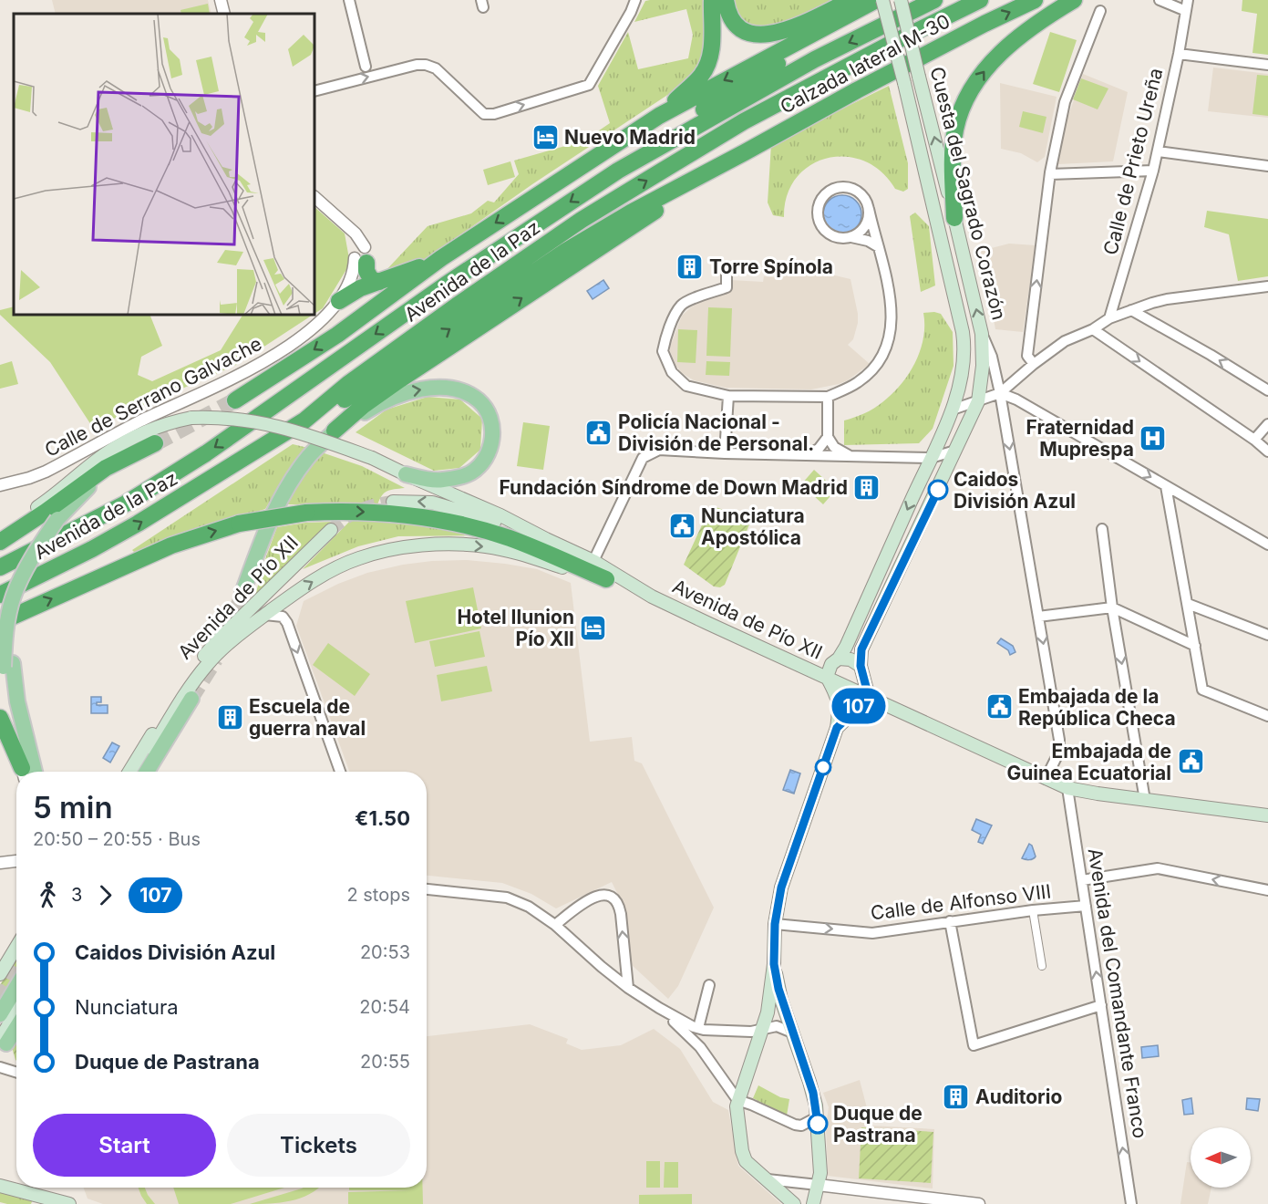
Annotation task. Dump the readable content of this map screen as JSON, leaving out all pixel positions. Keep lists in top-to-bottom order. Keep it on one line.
{"streets":{"highway":["Calzada lateral M-30","Avenida de la Paz"],"main road":["Cuesta del Sagrado Corazón","Avenida de Pío XII"],"street":["Calle de Prieto Ureña","Calle de Serrano Galvache","Calle de Alfonso VIII","Avenida del Comandante Franco"]},"crossings":[["Cuesta del Sagrado Corazón","Avenida de Pío XII"],["Avenida de Pío XII","Avenida del Comandante Franco"],["Calle de Alfonso VIII","Avenida del Comandante Franco"]],"one_way":["Calle de Alfonso VIII","Avenida del Comandante Franco"],"places":{"hotel":["Nuevo Madrid","Hotel Ilunion Pío XII"],"building":["Torre Spínola","Fundación Síndrome de Down Madrid","Escuela de guerra naval","Auditorio"],"public building":["Policía Nacional - División de Personal.","Nunciatura Apostólica","Embajada de la República Checa","Embajada de Guinea Ecuatorial"],"hospital":["Fraternidad Muprespa"],"other":["Caidos División Azul","Duque de Pastrana"]},"lines":["bus line 107"],"north":"left","page":{"on_map":"107","heading":["5 min","20:50 – 20:55 · Bus","€1.50"],"legs":["3","107","2 stops"],"list":[{"name":"Caidos División Azul","value":"20:53"},{"name":"Nunciatura","value":"20:54"},{"name":"Duque de Pastrana","value":"20:55"}],"buttons":["Start","Tickets"]}}
